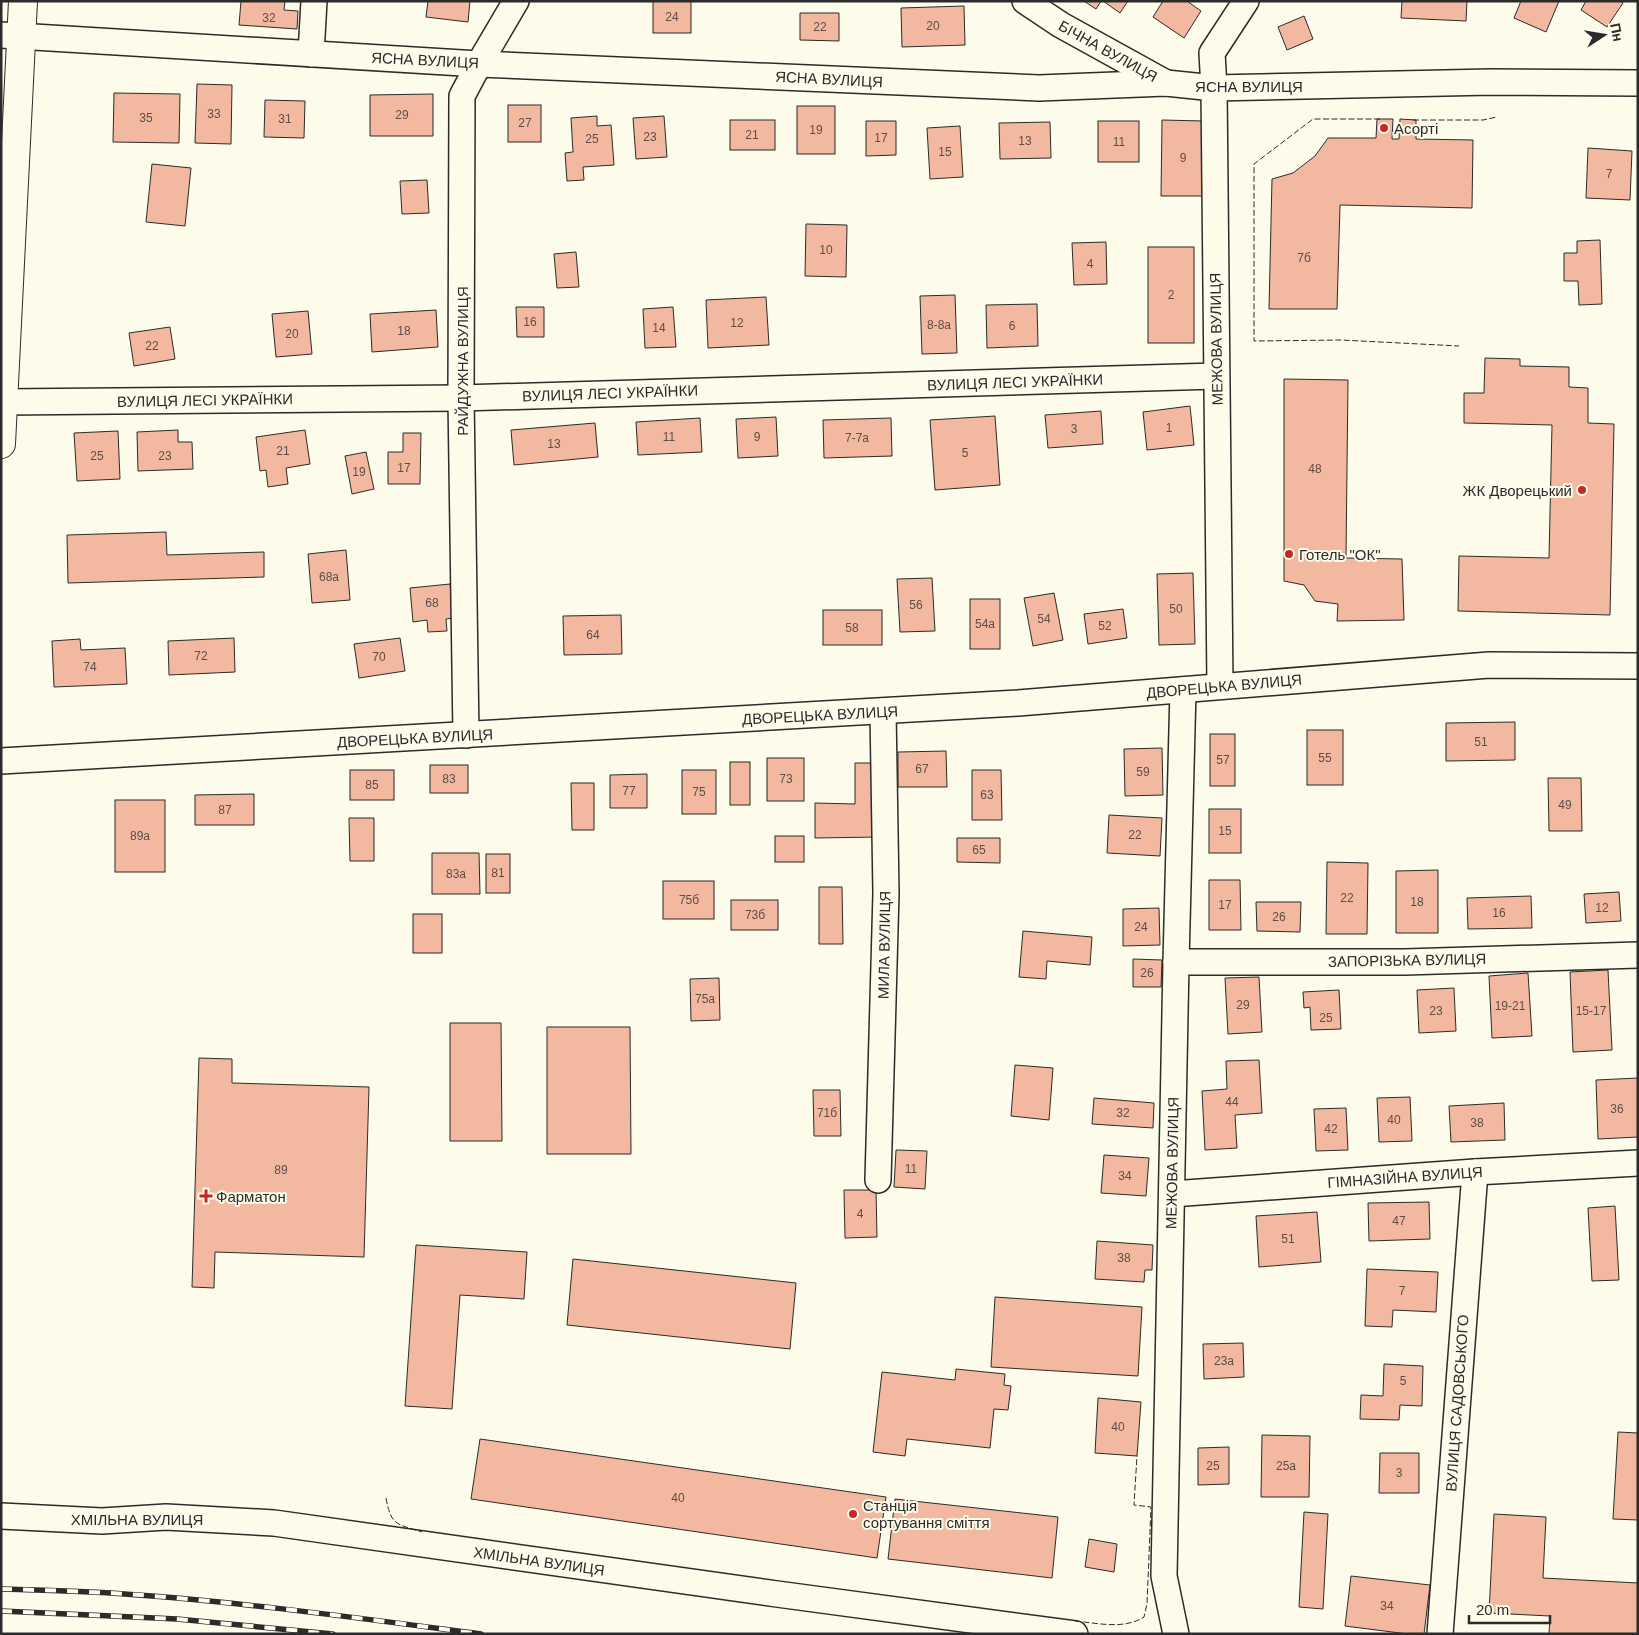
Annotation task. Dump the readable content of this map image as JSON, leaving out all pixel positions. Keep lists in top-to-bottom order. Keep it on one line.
{"streets":{"street":["БІЧНА ВУЛИЦЯ","ЯСНА ВУЛИЦЯ","МЕЖОВА ВУЛИЦЯ","РАЙДУЖНА ВУЛИЦЯ","ВУЛИЦЯ ЛЕСІ УКРАЇНКИ","ДВОРЕЦЬКА ВУЛИЦЯ","МИЛА ВУЛИЦЯ","ЗАПОРІЗЬКА ВУЛИЦЯ","ГІМНАЗІЙНА ВУЛИЦЯ","ВУЛИЦЯ САДОВСЬКОГО","ХМІЛЬНА ВУЛИЦЯ"]},"crossings":[["БІЧНА ВУЛИЦЯ","ЯСНА ВУЛИЦЯ"],["ЯСНА ВУЛИЦЯ","МЕЖОВА ВУЛИЦЯ"],["ЯСНА ВУЛИЦЯ","РАЙДУЖНА ВУЛИЦЯ"],["МЕЖОВА ВУЛИЦЯ","ВУЛИЦЯ ЛЕСІ УКРАЇНКИ"],["МЕЖОВА ВУЛИЦЯ","ДВОРЕЦЬКА ВУЛИЦЯ"],["МЕЖОВА ВУЛИЦЯ","ЗАПОРІЗЬКА ВУЛИЦЯ"],["МЕЖОВА ВУЛИЦЯ","ГІМНАЗІЙНА ВУЛИЦЯ"],["РАЙДУЖНА ВУЛИЦЯ","ВУЛИЦЯ ЛЕСІ УКРАЇНКИ"],["РАЙДУЖНА ВУЛИЦЯ","ДВОРЕЦЬКА ВУЛИЦЯ"],["ДВОРЕЦЬКА ВУЛИЦЯ","МИЛА ВУЛИЦЯ"],["ГІМНАЗІЙНА ВУЛИЦЯ","ВУЛИЦЯ САДОВСЬКОГО"]],"places":{"other":["Асорті","ЖК Дворецький","Готель \"ОК\"","Станція сортування сміття"],"health":["Фарматон"]},"house_numbers":["24","32","20","22","33","29","35","31","27","19","21","23","17","25","13","11","15","9","7","10","7б","4","2","16","12","8-8а","6","14","18","20","22","1","3","11","9","7-7а","13","21","5","25","23","17","48","19","68а","68","56","50","54","54а","52","58","64","72","70","74","51","55","57","67","59","83","73","85","77","75","63","49","87","15","22","89а","65","81","83а","22","75б","18","17","12","16","73б","26","24","26","75а","29","19-21","23","15-17","25","44","36","71б","32","40","38","42","11","89","34","4","47","51","38","7","23а","5","40","25","25а","3","40","34"],"scale_bar":"20 m","north":"right"}
